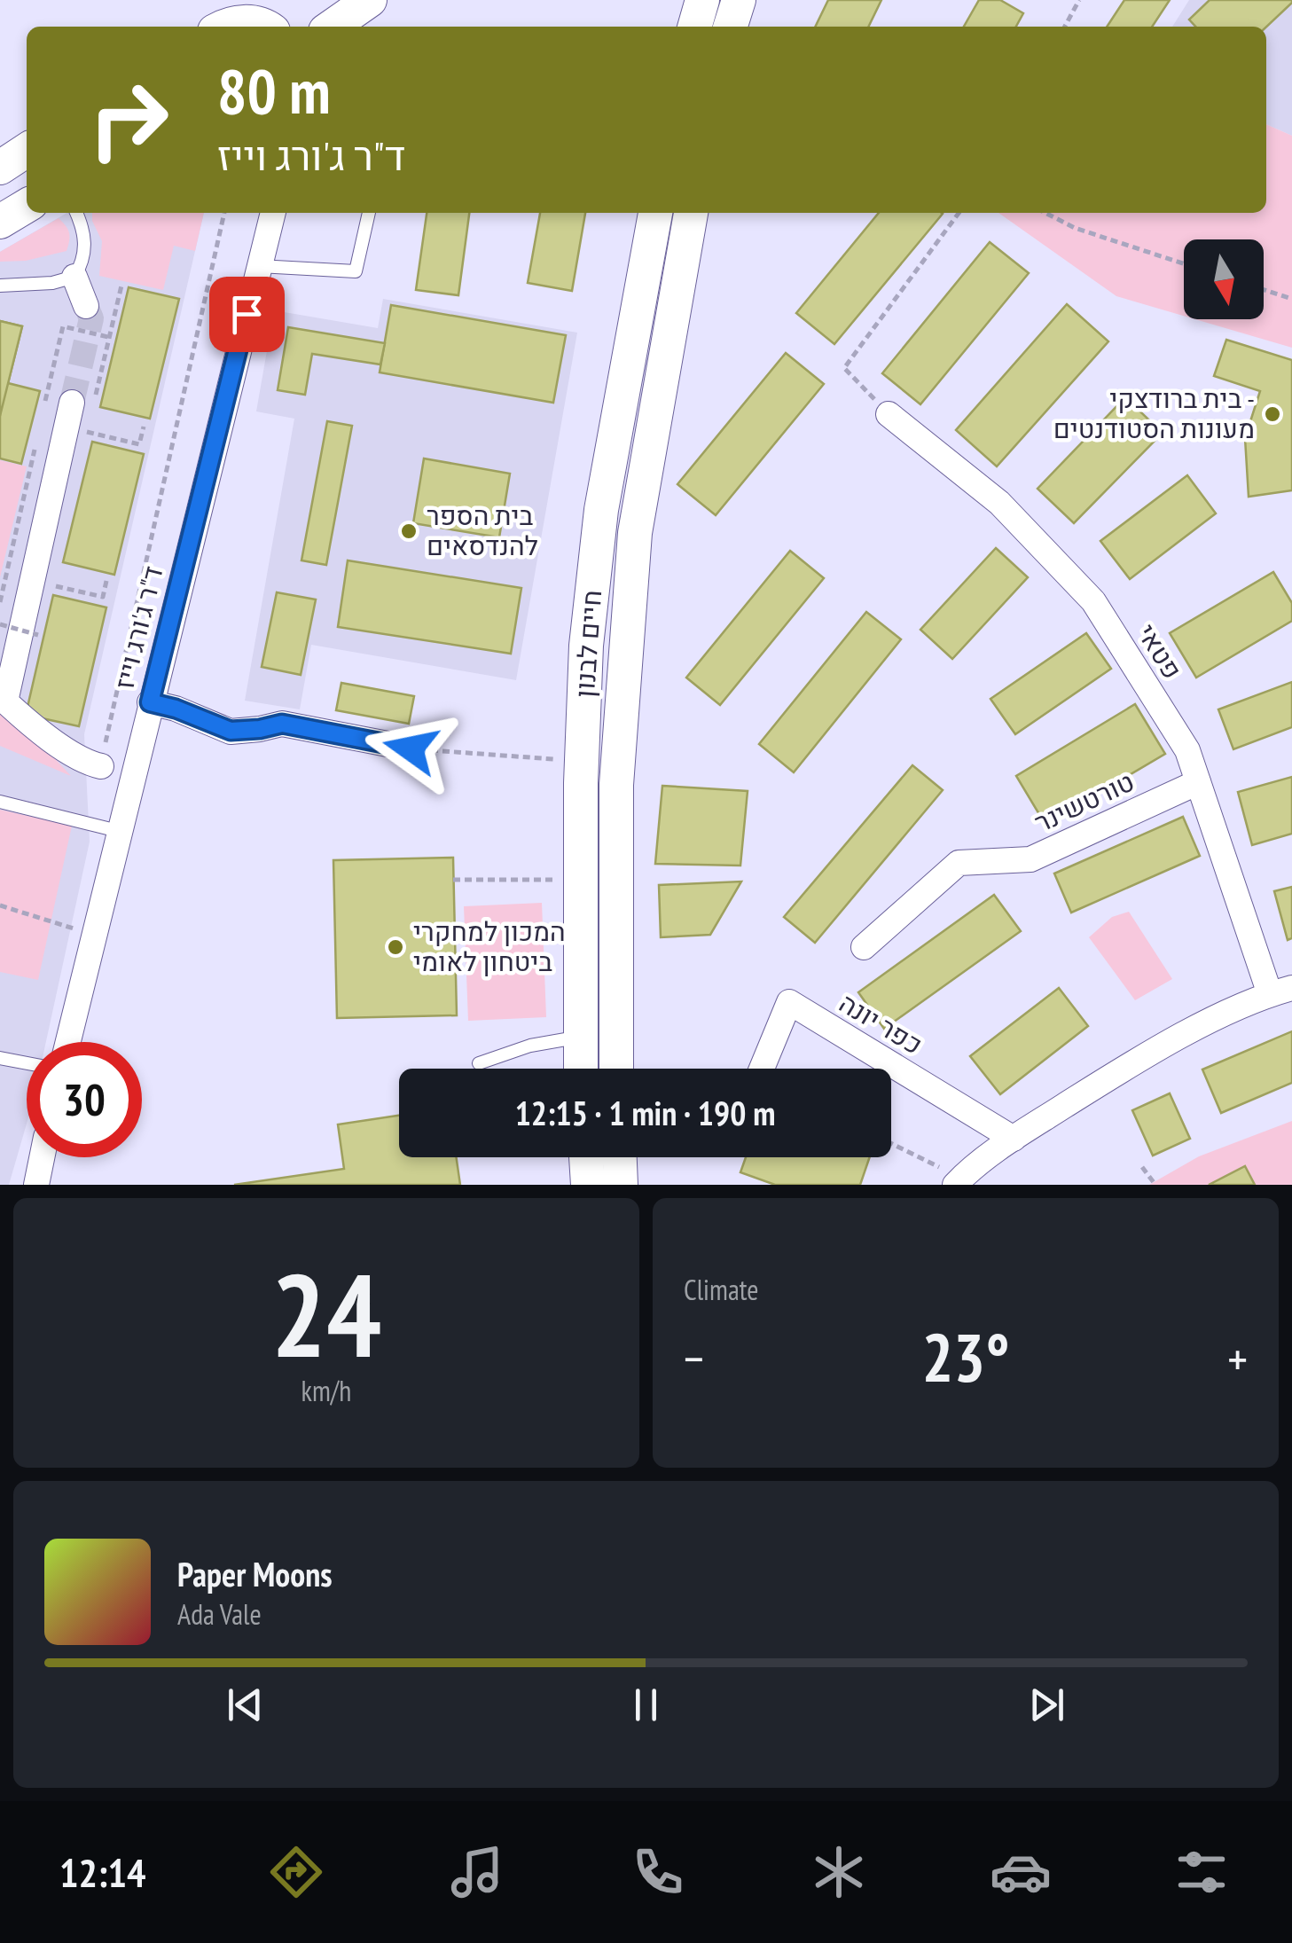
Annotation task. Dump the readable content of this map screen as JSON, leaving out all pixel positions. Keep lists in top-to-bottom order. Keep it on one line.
{"streets":{"main road":["חיים לבנון"],"street":["ד\"ר ג'ורג וייז","פטאי","טורטשינר","כפר יונה"]},"crossings":[["פטאי","טורטשינר"]],"places":["בית ברודצקי - מעונות הסטודנטים","בית הספר להנדסאים","המכון למחקרי ביטחון לאומי"],"north":"bottom","page":{"turn":["80 m","ד\"ר ג'ורג וייז"],"limit":"30","trip":"12:15 · 1 min · 190 m","tile":[["24","km/h"],"Climate"],"heat":["−","23°","+"],"song":["Paper Moons","Ada Vale"],"tabs":"12:14"}}
